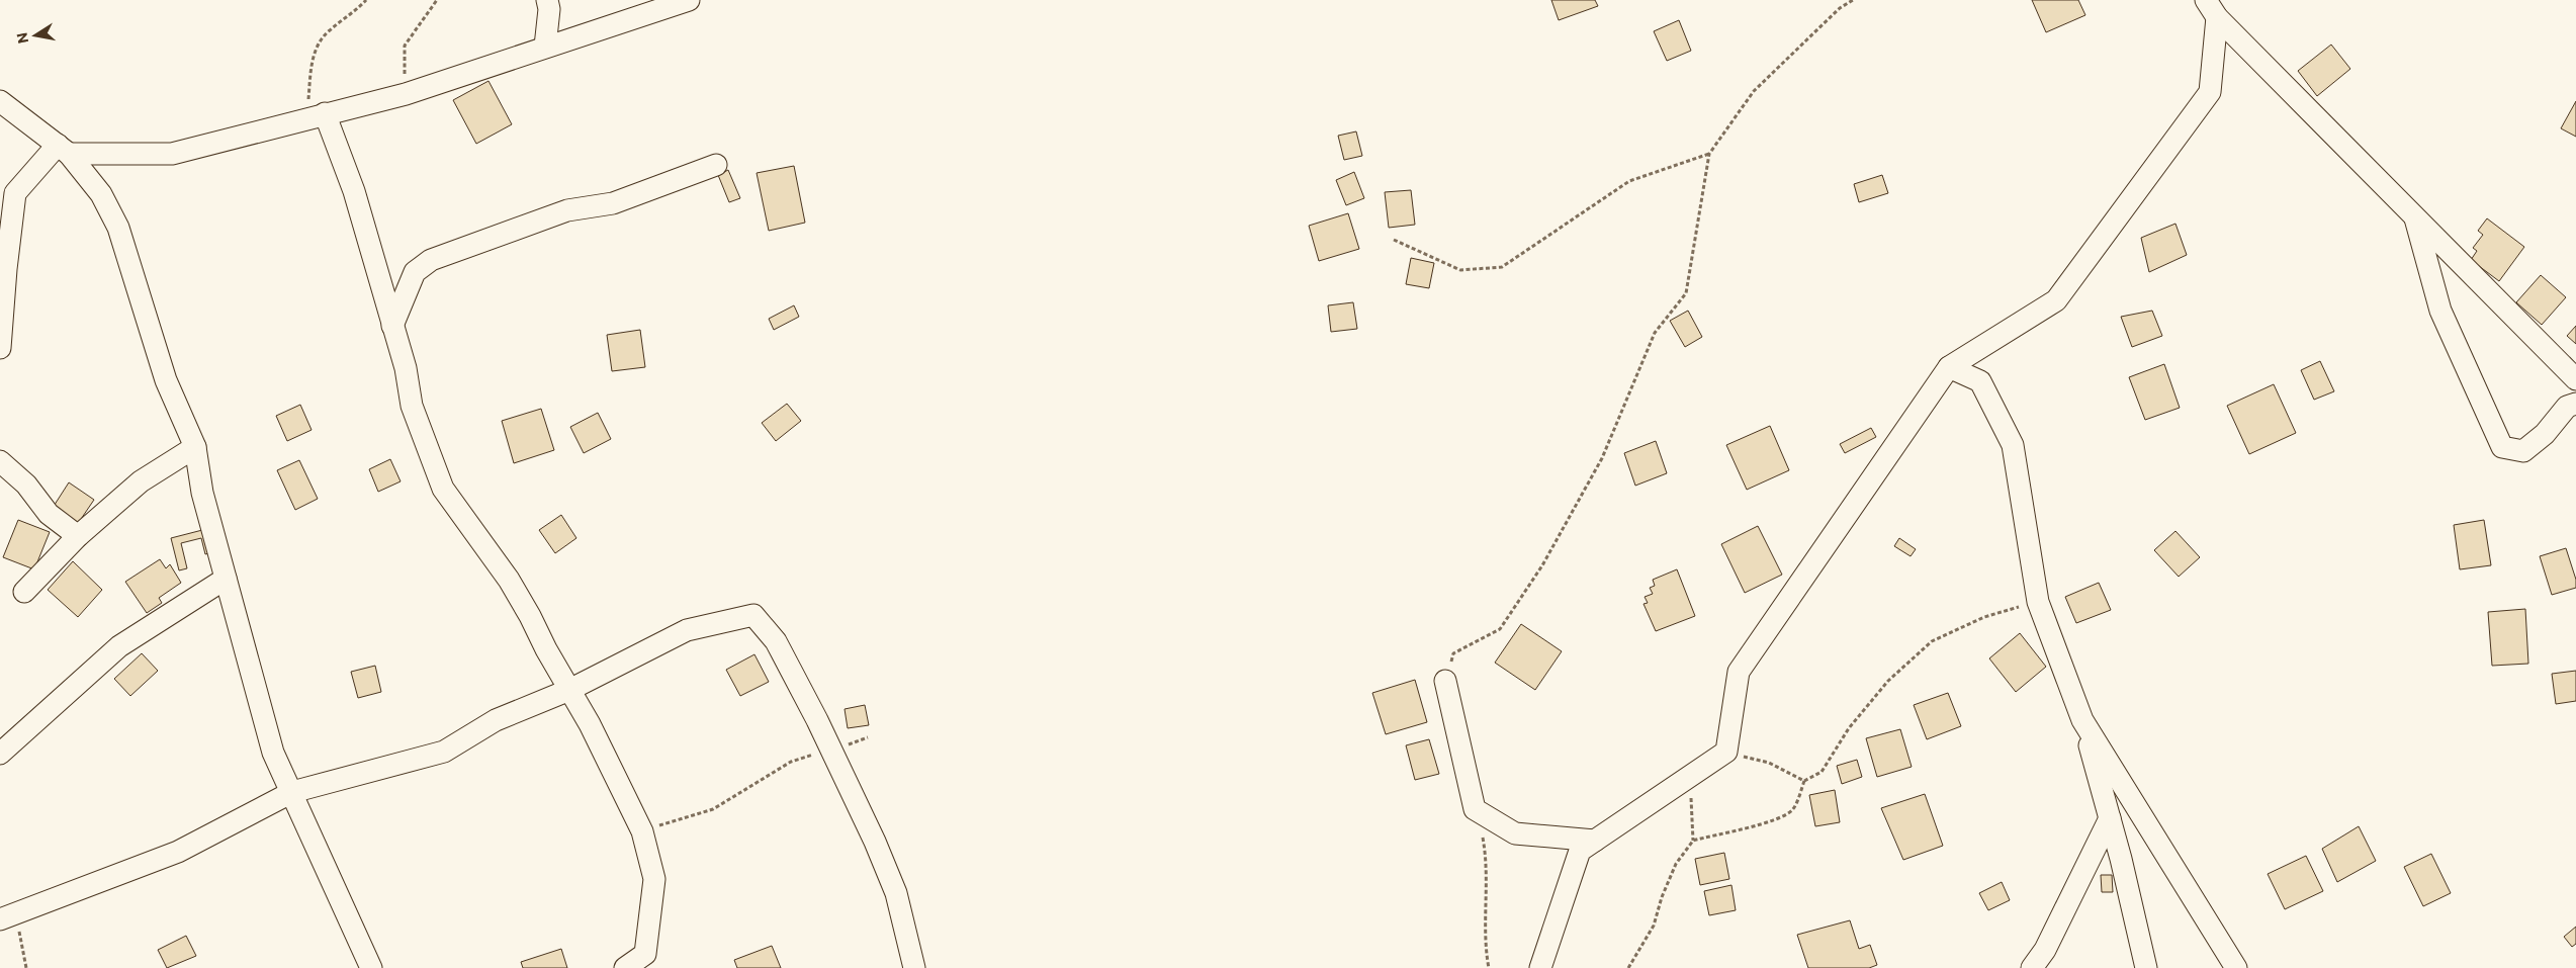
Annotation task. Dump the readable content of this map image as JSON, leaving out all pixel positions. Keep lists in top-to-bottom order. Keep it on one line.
{"north":"left"}
